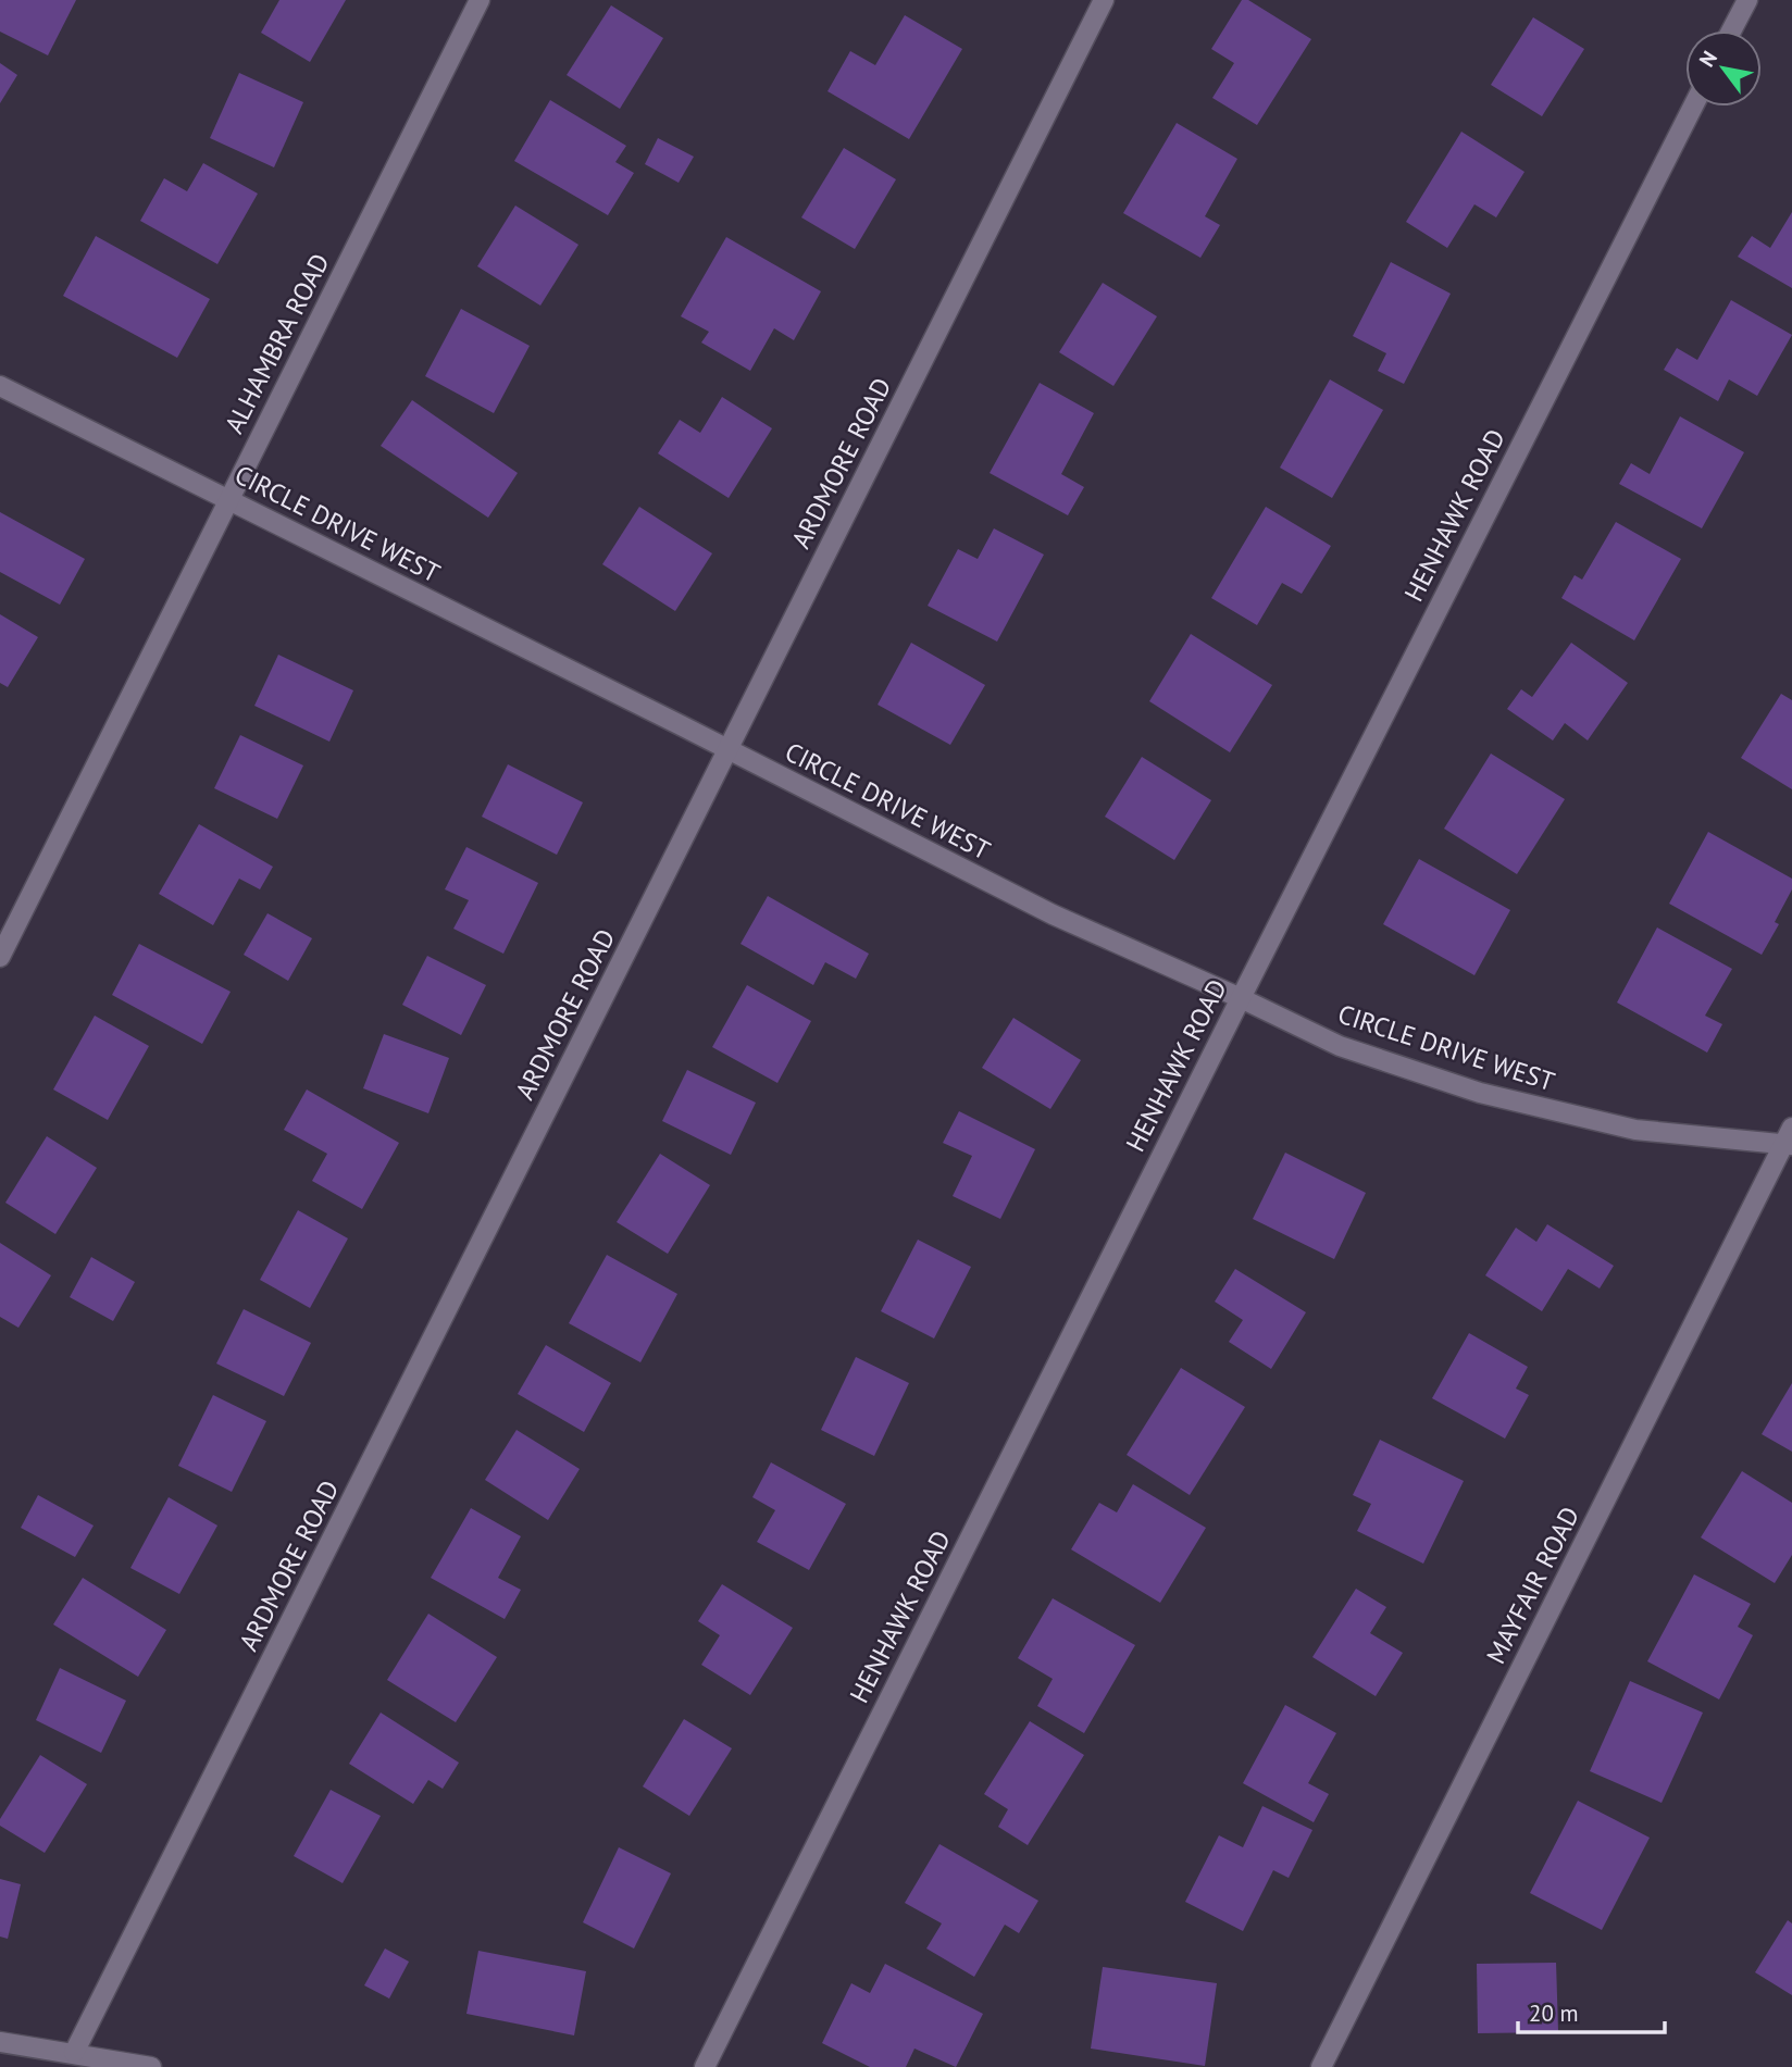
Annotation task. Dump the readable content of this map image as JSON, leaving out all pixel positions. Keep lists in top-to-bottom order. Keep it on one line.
{"streets":{"street":["ALHAMBRA ROAD","ARDMORE ROAD","HENHAWK ROAD","CIRCLE DRIVE WEST","MAYFAIR ROAD"]},"crossings":[["ALHAMBRA ROAD","CIRCLE DRIVE WEST"],["ARDMORE ROAD","CIRCLE DRIVE WEST"],["HENHAWK ROAD","CIRCLE DRIVE WEST"],["CIRCLE DRIVE WEST","MAYFAIR ROAD"]],"scale_bar":"20 m","north":"top left"}
